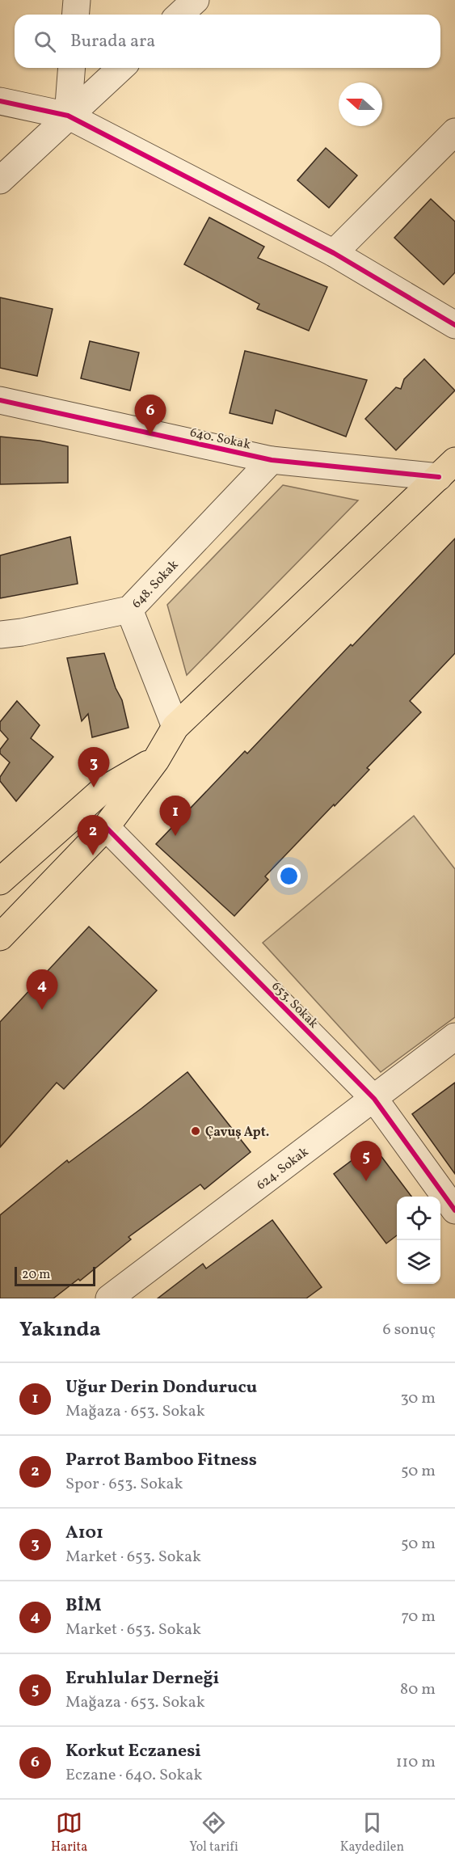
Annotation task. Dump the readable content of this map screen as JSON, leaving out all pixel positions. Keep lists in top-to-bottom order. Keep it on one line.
{"streets":{"street":["640. Sokak","648. Sokak","653. Sokak","624. Sokak"]},"crossings":[["640. Sokak","648. Sokak"],["653. Sokak","624. Sokak"]],"places":["Çavuş Apt."],"scale_bar":"20 m","north":"left","page":{"search":"Burada ara","pins":["6","3","1","2","4","5"],"scale":"20 m","heading":["Yakında","6 sonuç"],"list":[{"mark":"1","name":"Uğur Derin Dondurucu","note":"Mağaza · 653. Sokak","value":"30 m"},{"mark":"2","name":"Parrot Bamboo Fitness","note":"Spor · 653. Sokak","value":"50 m"},{"mark":"3","name":"A101","note":"Market · 653. Sokak","value":"50 m"},{"mark":"4","name":"BİM","note":"Market · 653. Sokak","value":"70 m"},{"mark":"5","name":"Eruhlular Derneği","note":"Mağaza · 653. Sokak","value":"80 m"},{"mark":"6","name":"Korkut Eczanesi","note":"Eczane · 640. Sokak","value":"110 m"}],"nav":["Harita","Yol tarifi","Kaydedilen"]}}
